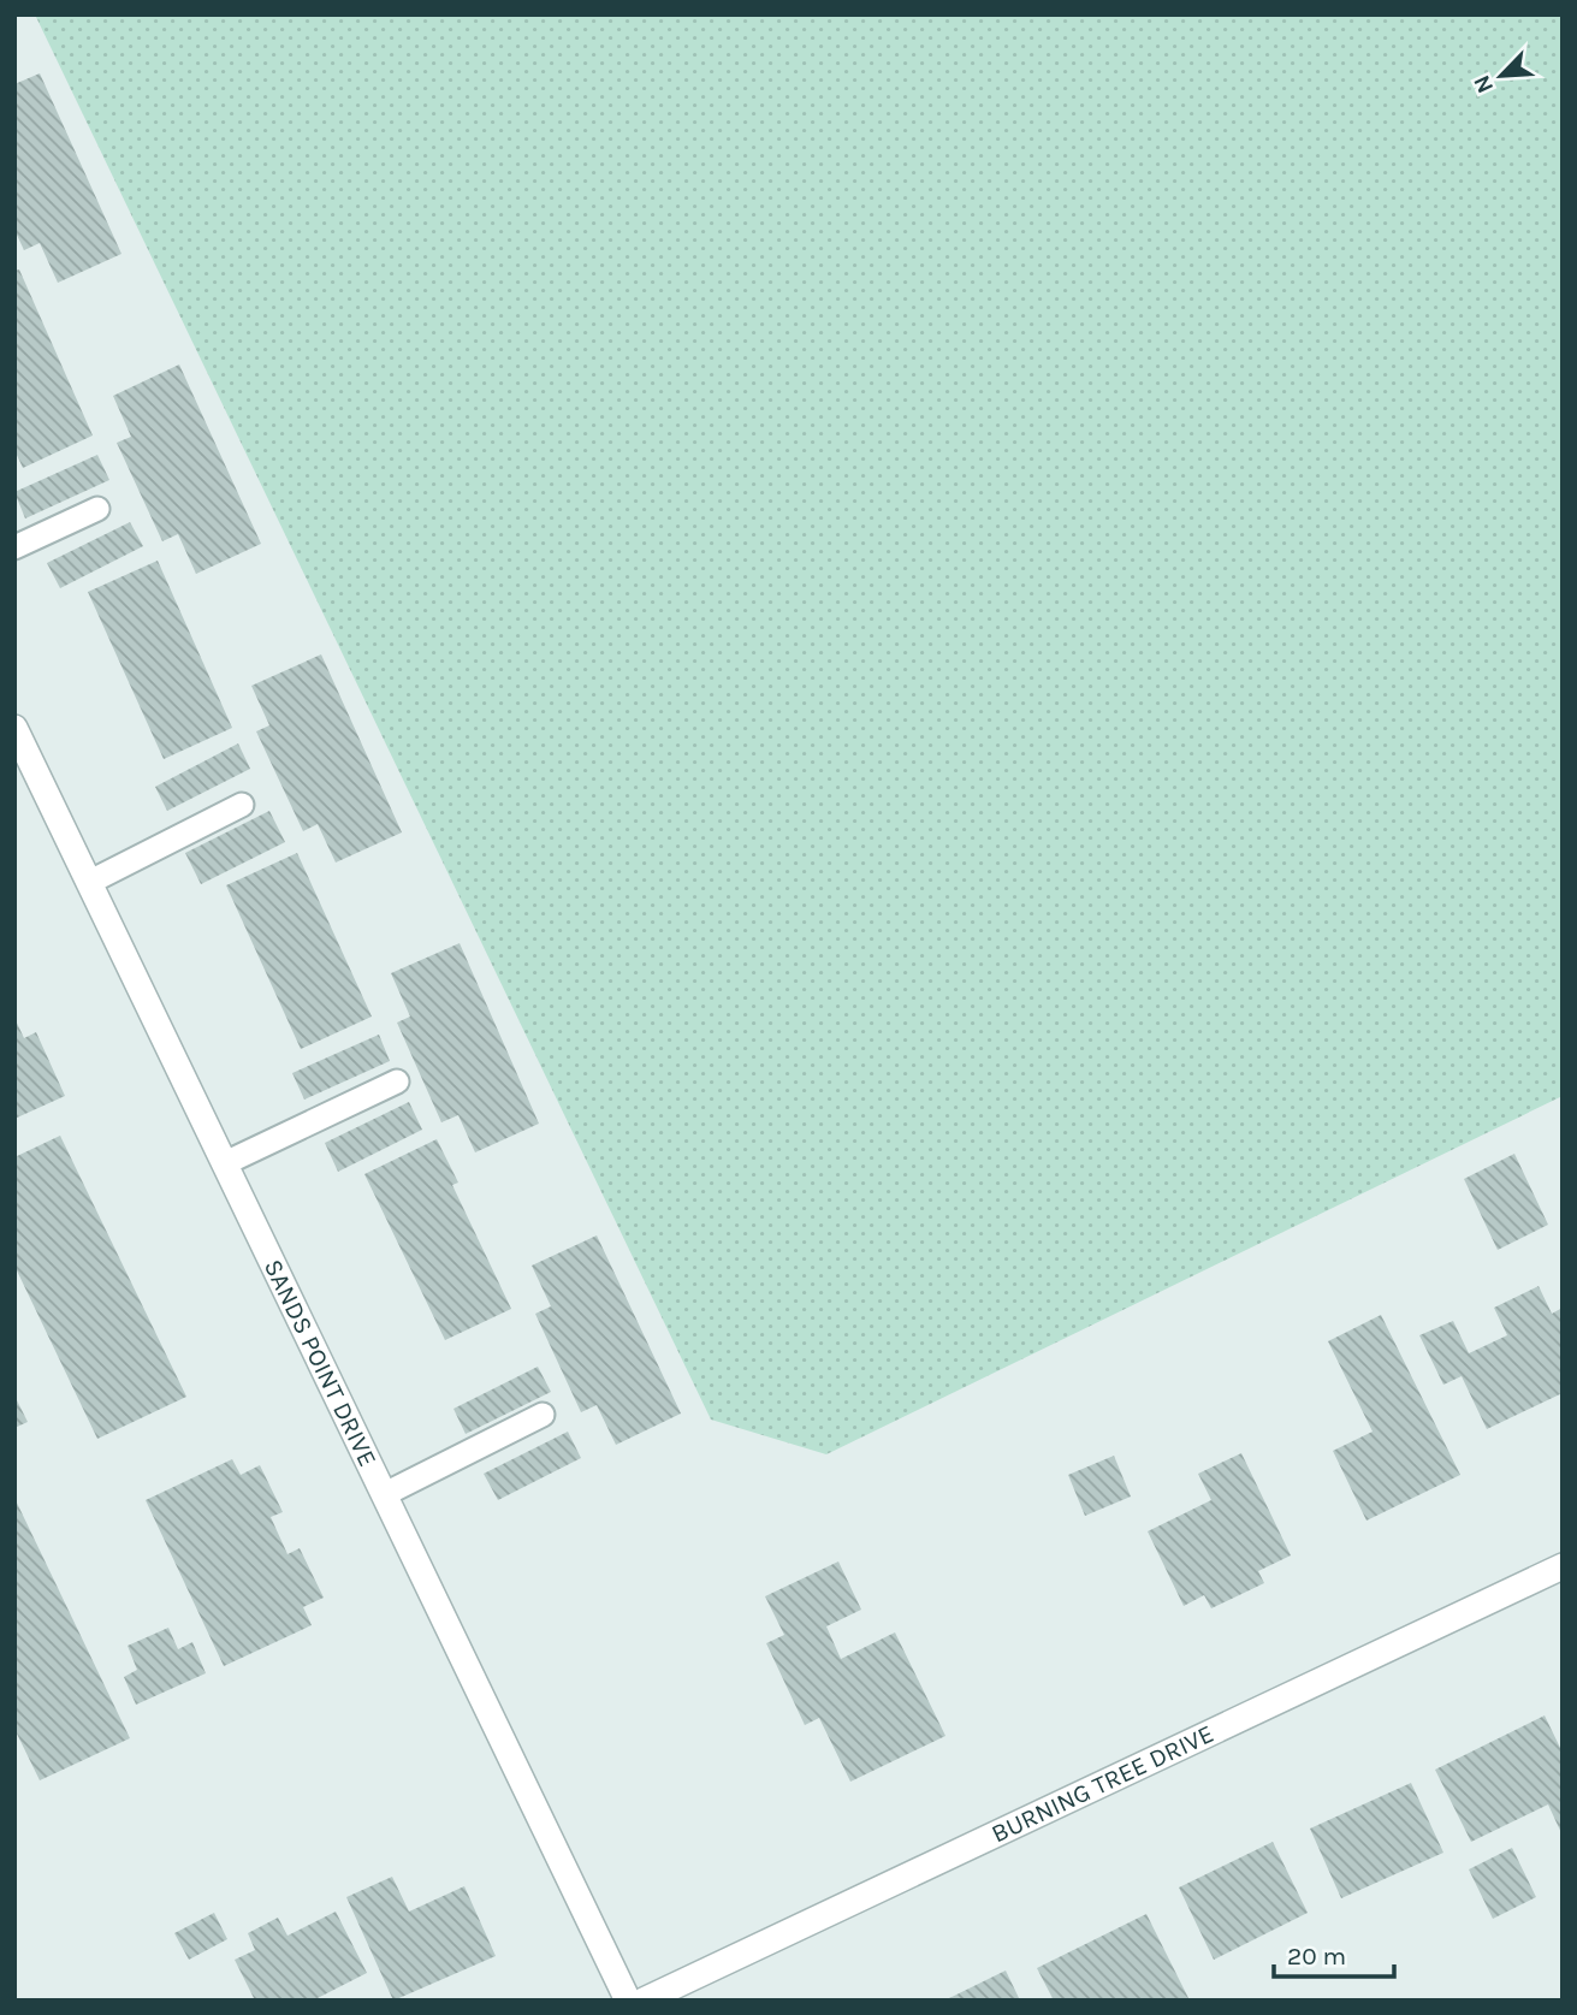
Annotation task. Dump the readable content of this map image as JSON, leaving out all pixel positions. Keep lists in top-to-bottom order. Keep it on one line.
{"streets":{"street":["SANDS POINT DRIVE","BURNING TREE DRIVE"]},"scale_bar":"20 m","north":"bottom left"}
